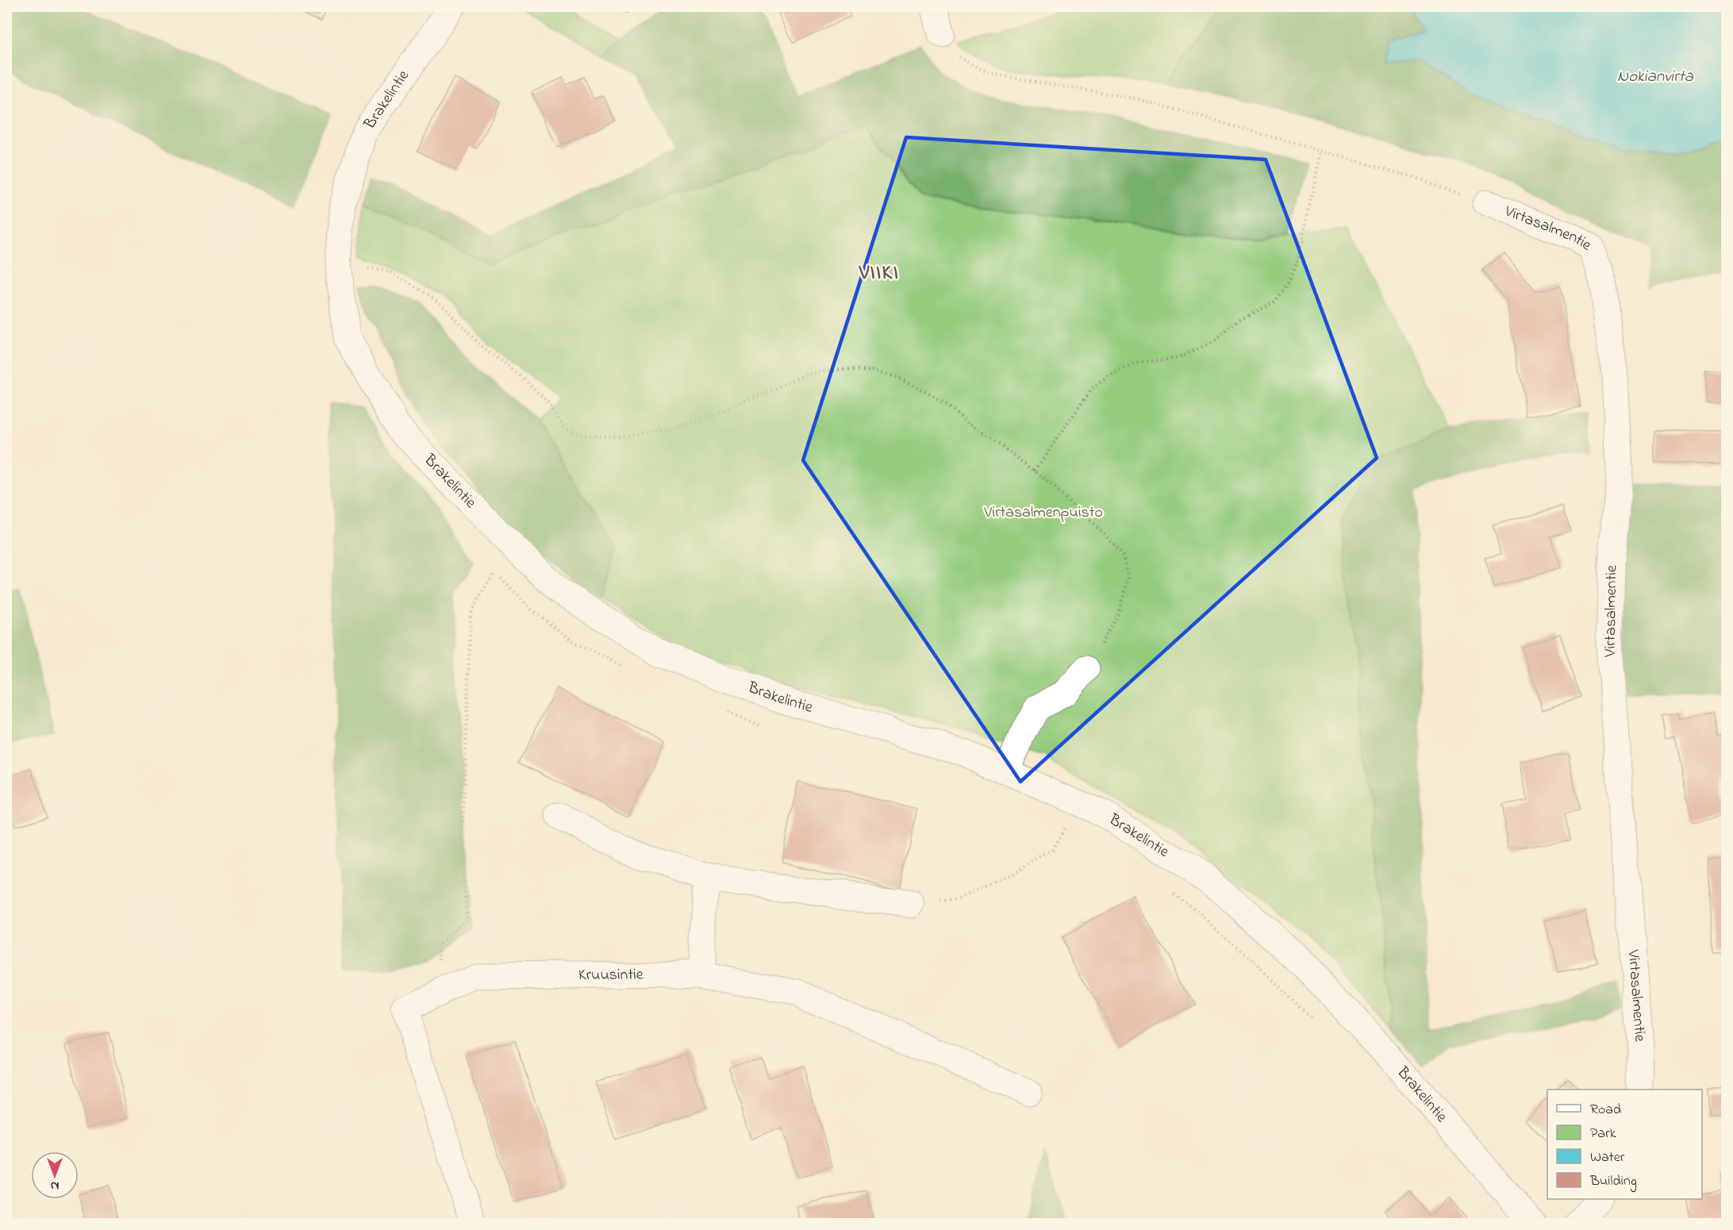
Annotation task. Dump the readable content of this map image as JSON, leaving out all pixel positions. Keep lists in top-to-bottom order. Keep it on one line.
{"streets":{"street":["Brakelintie","Virtasalmentie","Kruusintie"]},"districts":["VIIKI"],"water":["Nokianvirta"],"parks":["Virtasalmenpuisto"],"legend":["Road","Park","Water","Building"],"north":"bottom"}
